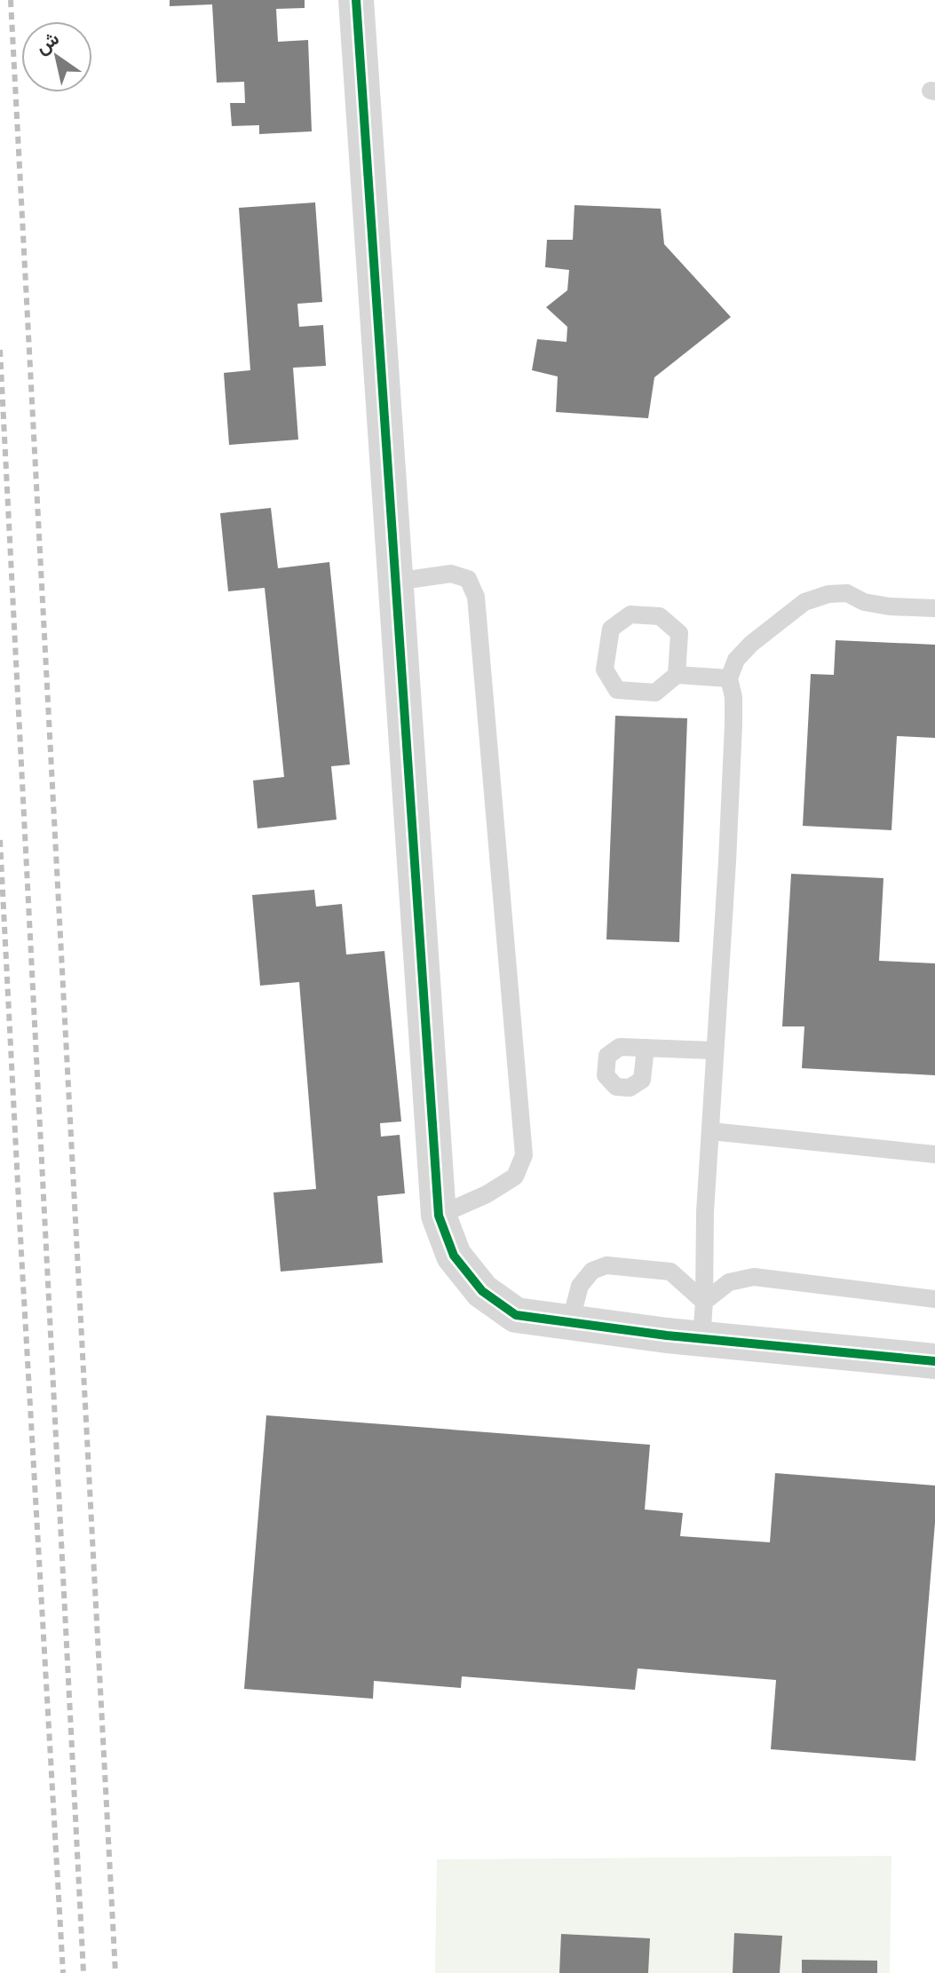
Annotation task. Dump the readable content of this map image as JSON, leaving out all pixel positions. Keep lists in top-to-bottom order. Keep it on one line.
{"north":"top left"}
